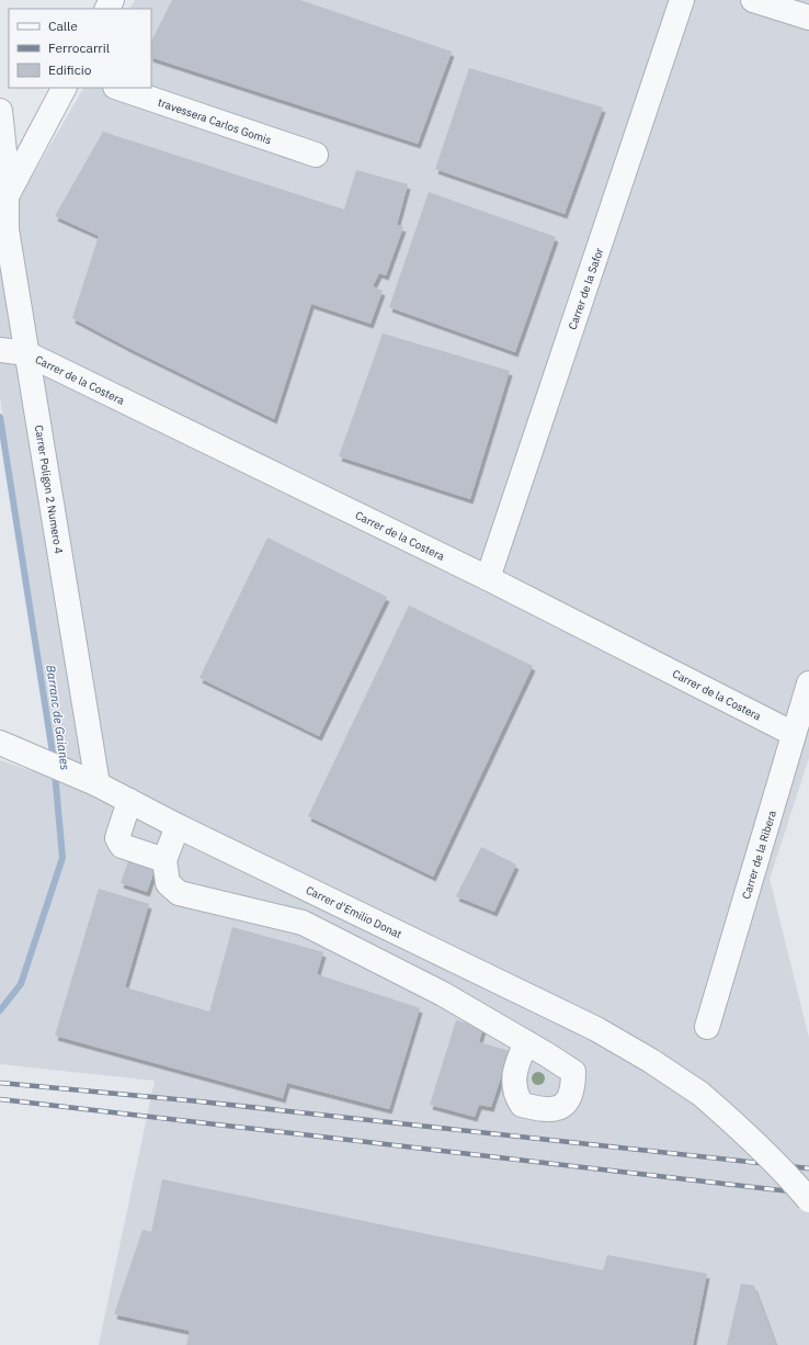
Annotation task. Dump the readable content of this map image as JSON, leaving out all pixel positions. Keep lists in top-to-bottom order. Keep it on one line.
{"streets":{"street":["travessera Carlos Gomis","Carrer de la Safor","Carrer de la Costera","Carrer Poligon 2 Numero 4","Carrer de la Ribera","Carrer d'Emilio Donat"]},"crossings":[["Carrer de la Safor","Carrer de la Costera"],["Carrer de la Costera","Carrer Poligon 2 Numero 4"],["Carrer de la Costera","Carrer de la Ribera"],["Carrer Poligon 2 Numero 4","Carrer d'Emilio Donat"]],"water":["Barranc de Gaianes"],"legend":["Calle","Ferrocarril","Edificio"]}
